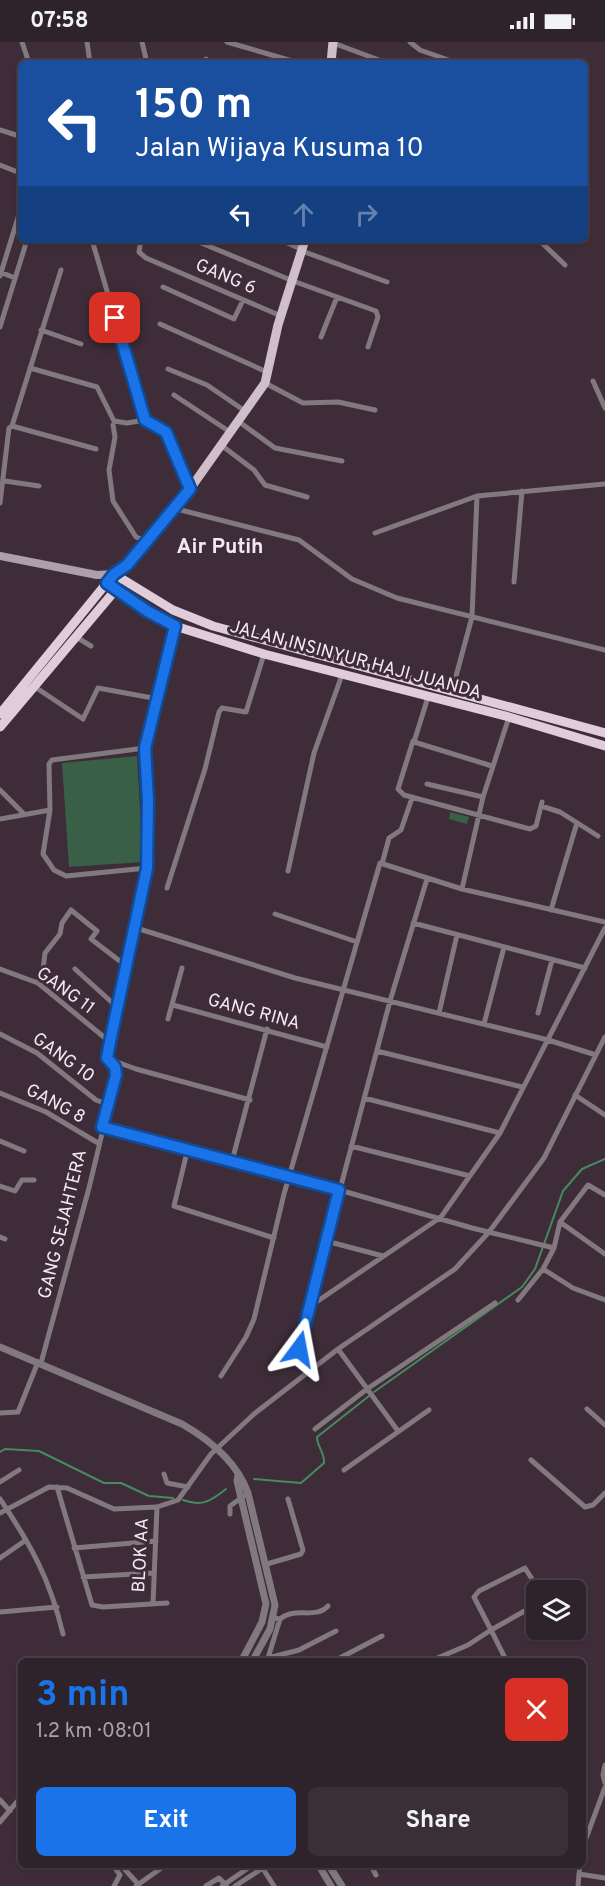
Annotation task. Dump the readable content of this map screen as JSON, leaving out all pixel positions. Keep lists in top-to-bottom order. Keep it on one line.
{"streets":{"highway":["JALAN INSINYUR HAJI JUANDA"],"street":["GANG 6","GANG 11","GANG RINA","GANG 10","GANG 8","GANG SEJAHTERA","BLOK AA"]},"crossings":[["GANG 10","GANG SEJAHTERA"],["GANG 8","GANG SEJAHTERA"]],"districts":["Air Putih"],"page":{"status":"07:58","turn":["150 m","Jalan Wijaya Kusuma 10"],"heading":["3 min","1.2 km · 08:01"],"buttons":["Exit","Share"]}}
